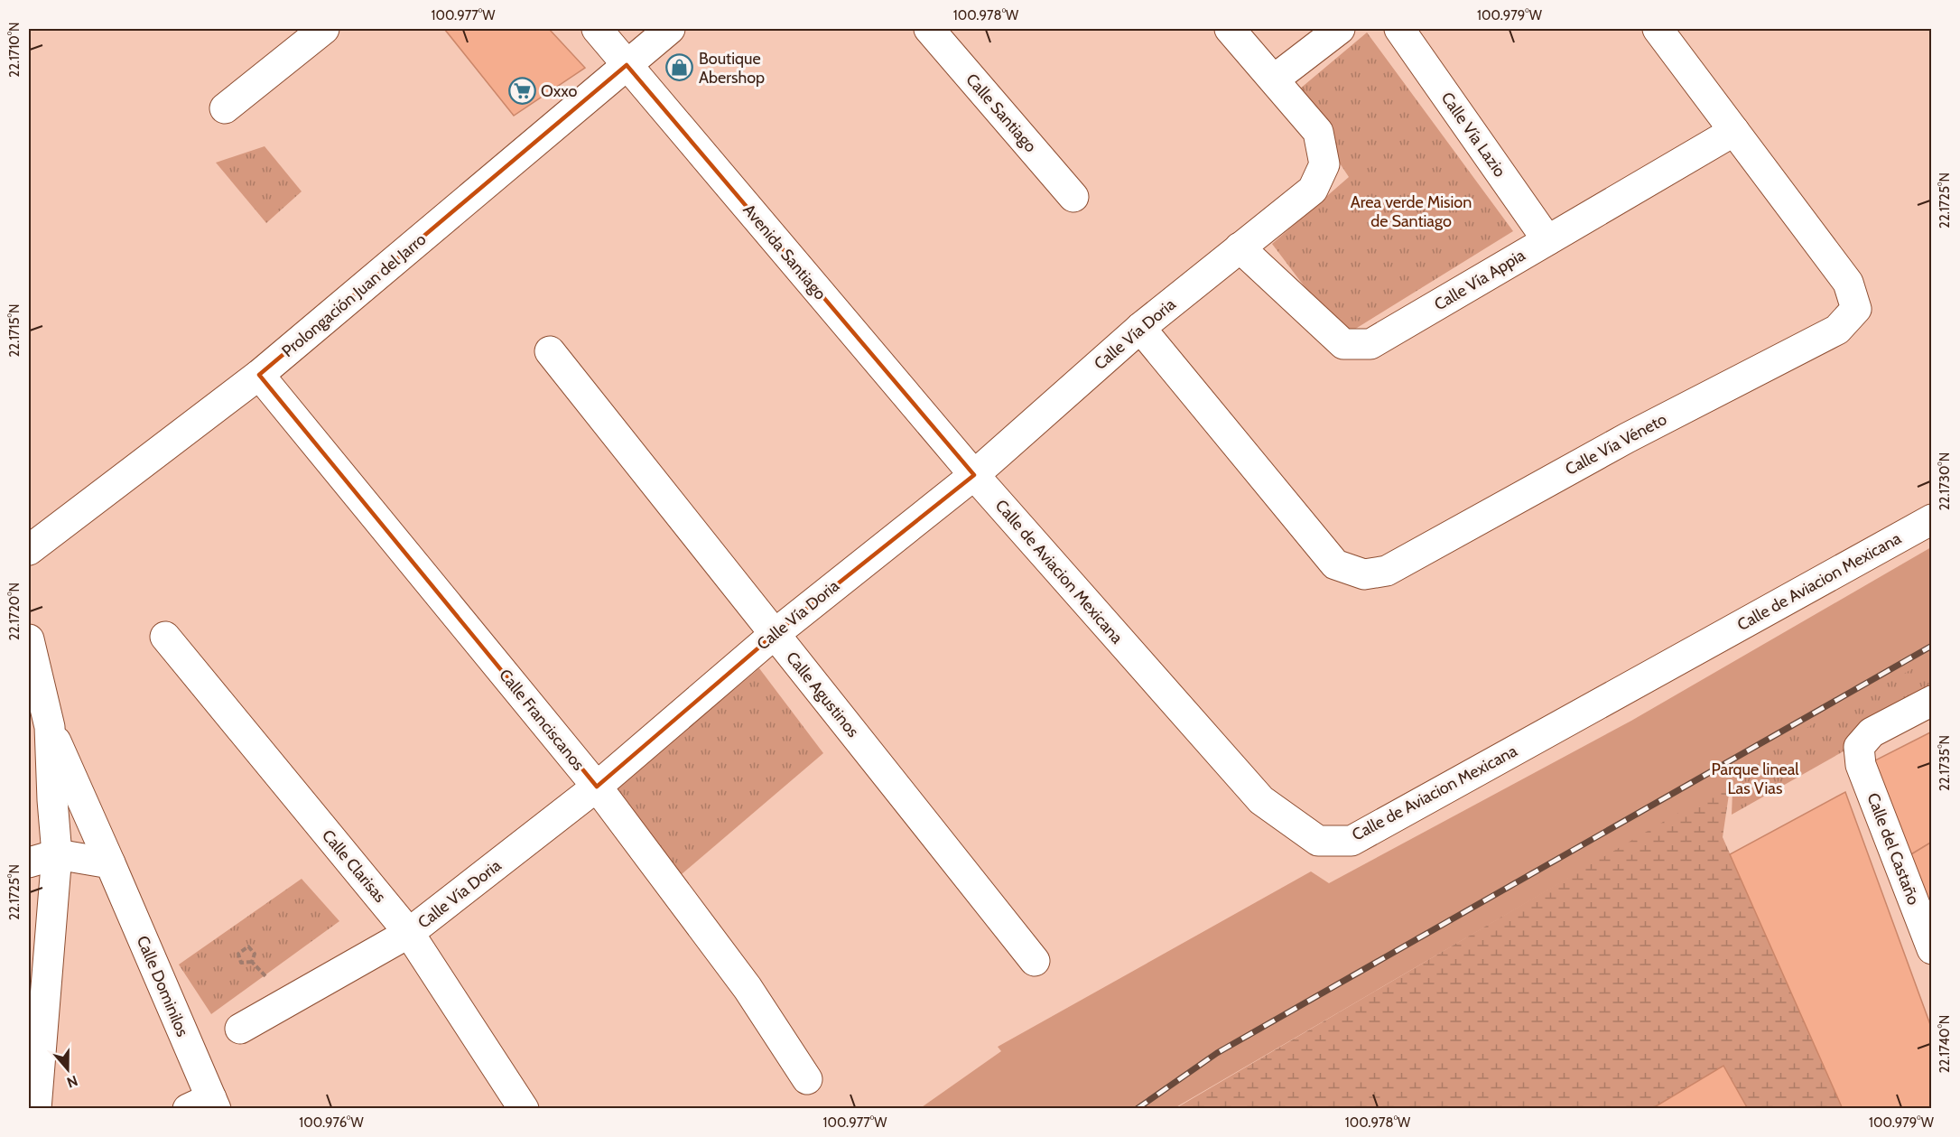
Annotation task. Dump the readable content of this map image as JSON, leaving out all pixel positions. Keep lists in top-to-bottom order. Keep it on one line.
{"streets":{"street":["Calle Santiago","Calle Vía Lazio","Avenida Santiago","Calle Vía Appia","Prolongación Juan del Jarro","Calle Vía Doria","Calle Vía Véneto","Calle de Aviacion Mexicana","Calle Agustinos","Calle Franciscanos","Calle del Castaño","Calle Clarisas","Calle Dominilos"]},"crossings":[["Calle Vía Lazio","Calle Vía Appia"],["Avenida Santiago","Prolongación Juan del Jarro"],["Avenida Santiago","Calle Vía Doria"],["Avenida Santiago","Calle de Aviacion Mexicana"],["Calle Vía Appia","Calle Vía Doria"],["Calle Vía Appia","Calle Vía Véneto"],["Prolongación Juan del Jarro","Calle Franciscanos"],["Calle Vía Doria","Calle Vía Véneto"],["Calle Vía Doria","Calle de Aviacion Mexicana"],["Calle Vía Doria","Calle Agustinos"],["Calle Vía Doria","Calle Franciscanos"],["Calle Vía Doria","Calle Clarisas"]],"parks":["Area verde Mision de Santiago","Parque lineal Las Vias"],"places":{"shop":["Boutique Abershop"],"supermarket":["Oxxo"]},"north":"bottom","coordinates":["100.977°W","100.978°W","100.979°W","22.1710°N","22.1725°N","22.1715°N","22.1730°N","22.1720°N","22.1735°N","22.1740°N","100.976°W"]}
